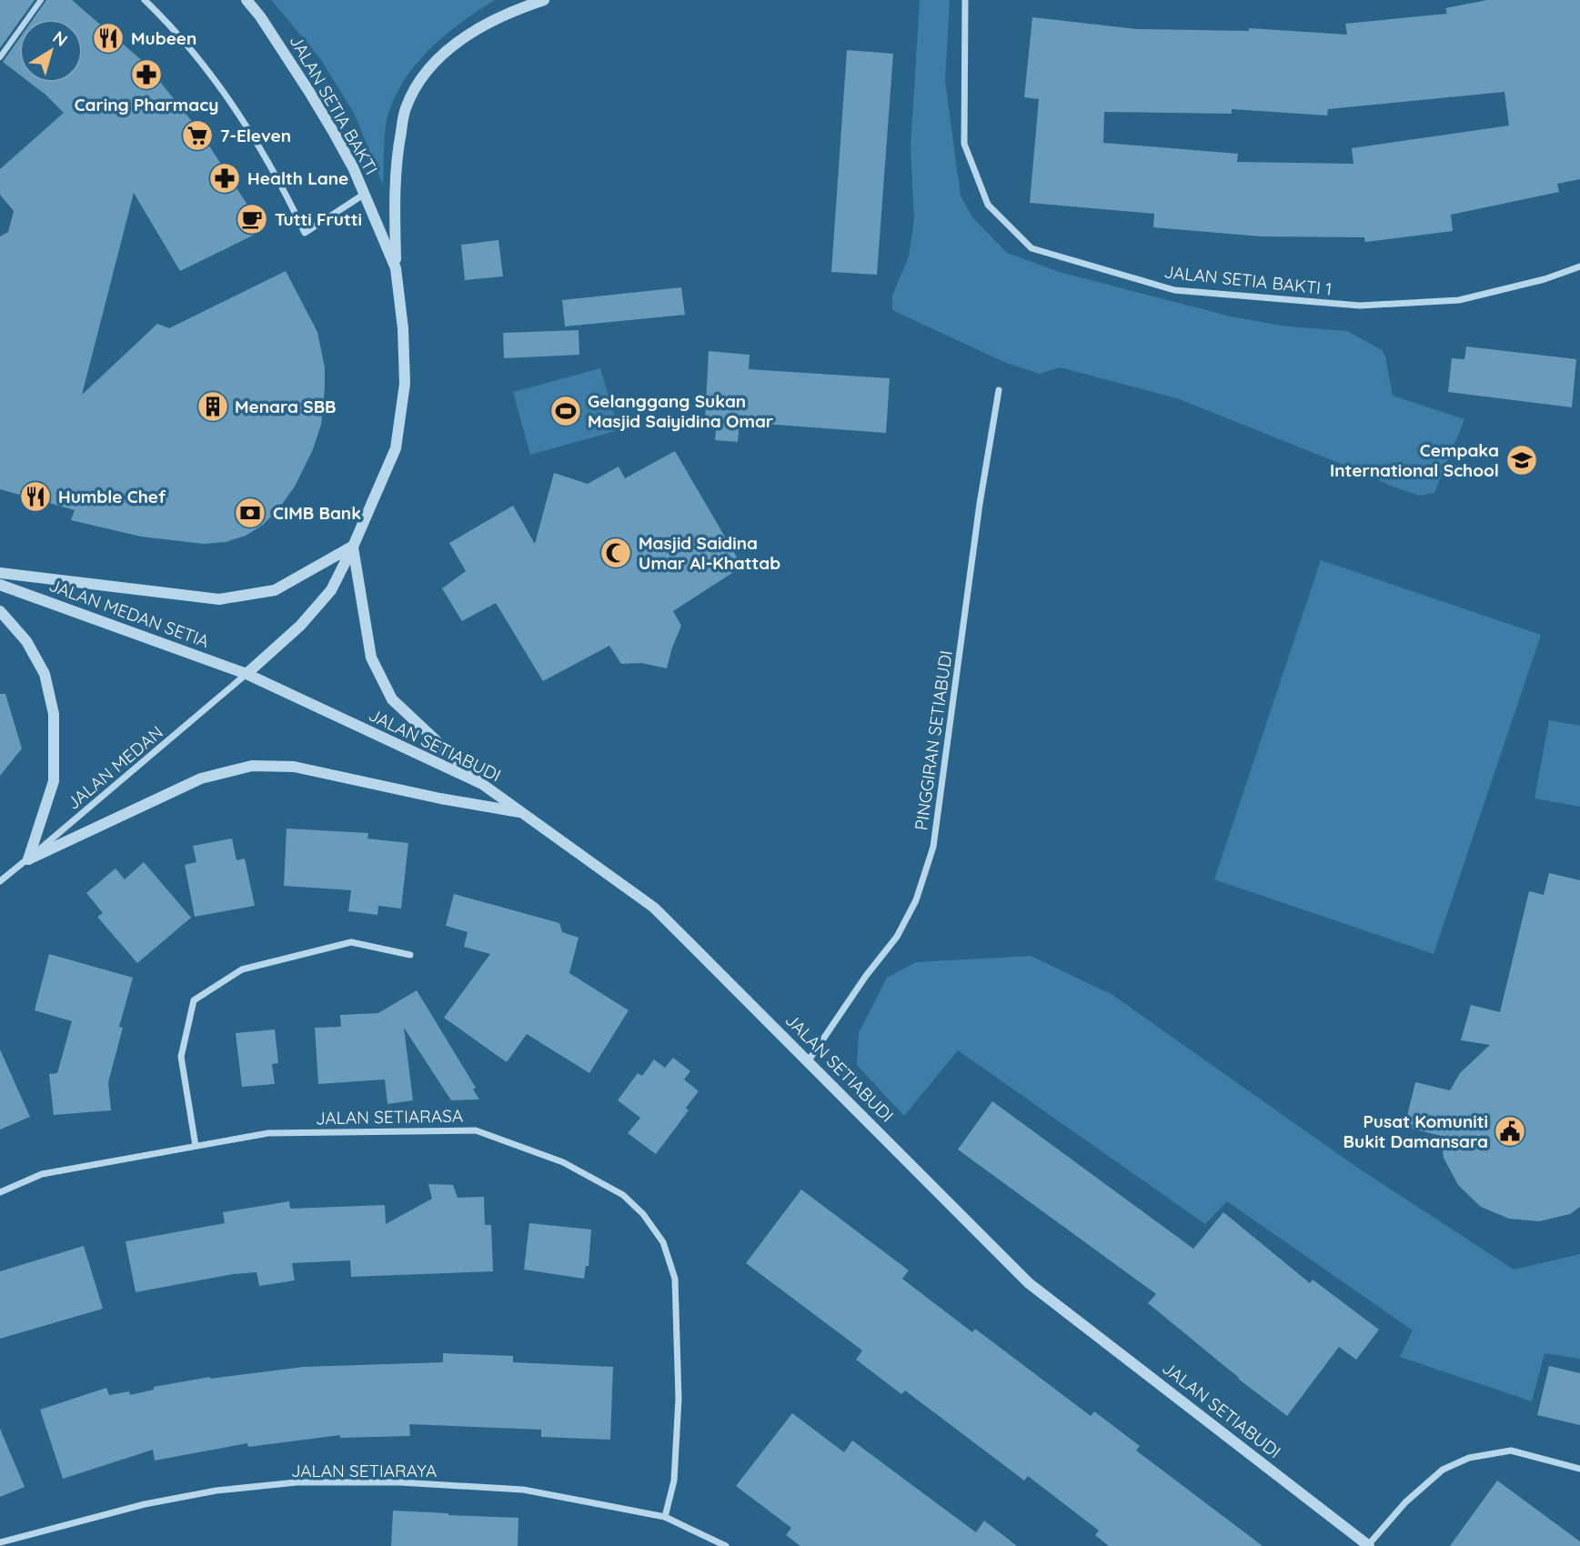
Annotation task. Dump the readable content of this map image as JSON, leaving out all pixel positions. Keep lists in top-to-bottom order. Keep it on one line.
{"streets":{"street":["JALAN SETIA BAKTI","JALAN SETIA BAKTI 1","JALAN MEDAN SETIA","PINGGIRAN SETIABUDI","JALAN SETIABUDI","JALAN MEDAN","JALAN SETIARASA","JALAN SETIARAYA"]},"crossings":[["JALAN SETIA BAKTI","JALAN MEDAN SETIA"],["JALAN SETIA BAKTI","JALAN SETIABUDI"],["JALAN SETIA BAKTI","JALAN MEDAN"],["JALAN MEDAN SETIA","JALAN SETIABUDI"],["JALAN MEDAN SETIA","JALAN MEDAN"],["PINGGIRAN SETIABUDI","JALAN SETIABUDI"],["JALAN SETIABUDI","JALAN MEDAN"],["JALAN SETIARASA","JALAN SETIARAYA"]],"places":{"restaurant":["Mubeen","Humble Chef"],"pharmacy":["Caring Pharmacy","Health Lane"],"supermarket":["7-Eleven"],"cafe":["Tutti Frutti"],"building":["Menara SBB"],"sports":["Gelanggang Sukan Masjid Saiyidina Omar"],"school or university":["Cempaka International School"],"bank":["CIMB Bank"],"mosque":["Masjid Saidina Umar Al-Khattab"],"public building":["Pusat Komuniti Bukit Damansara"]},"north":"top right"}
